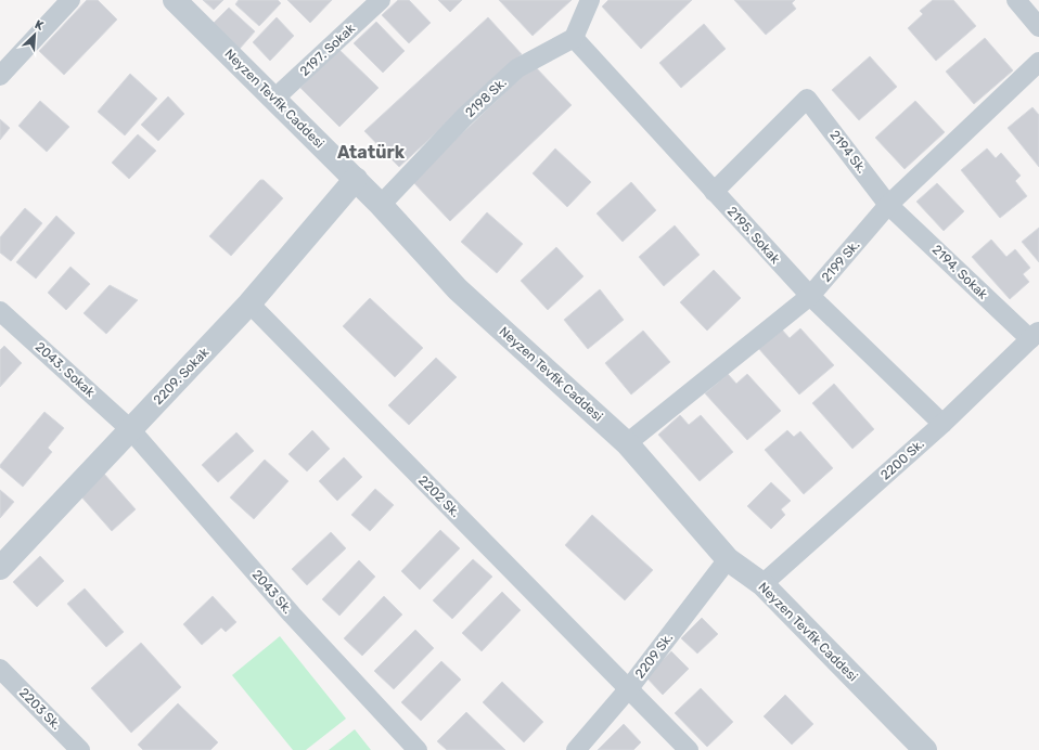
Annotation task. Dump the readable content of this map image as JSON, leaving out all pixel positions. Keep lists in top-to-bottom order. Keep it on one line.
{"streets":{"street":["2197. Sokak","2198 Sk.","Neyzen Tevfik Caddesi","2194 Sk.","2195. Sokak","2199 Sk.","2194. Sokak","2043. Sokak","2209. Sokak","2200 Sk.","2202 Sk.","2043 Sk.","2209 Sk.","2203 Sk."]},"crossings":[["2197. Sokak","Neyzen Tevfik Caddesi"],["2198 Sk.","Neyzen Tevfik Caddesi"],["2198 Sk.","2195. Sokak"],["Neyzen Tevfik Caddesi","2199 Sk."],["Neyzen Tevfik Caddesi","2209. Sokak"],["Neyzen Tevfik Caddesi","2200 Sk."],["Neyzen Tevfik Caddesi","2209 Sk."],["2194 Sk.","2195. Sokak"],["2194 Sk.","2199 Sk."],["2194 Sk.","2194. Sokak"],["2195. Sokak","2199 Sk."],["2195. Sokak","2200 Sk."],["2199 Sk.","2194. Sokak"],["2194. Sokak","2200 Sk."],["2043. Sokak","2209. Sokak"],["2043. Sokak","2043 Sk."],["2209. Sokak","2202 Sk."],["2209. Sokak","2043 Sk."],["2202 Sk.","2209 Sk."]],"districts":["Atatürk"],"north":"top right"}
